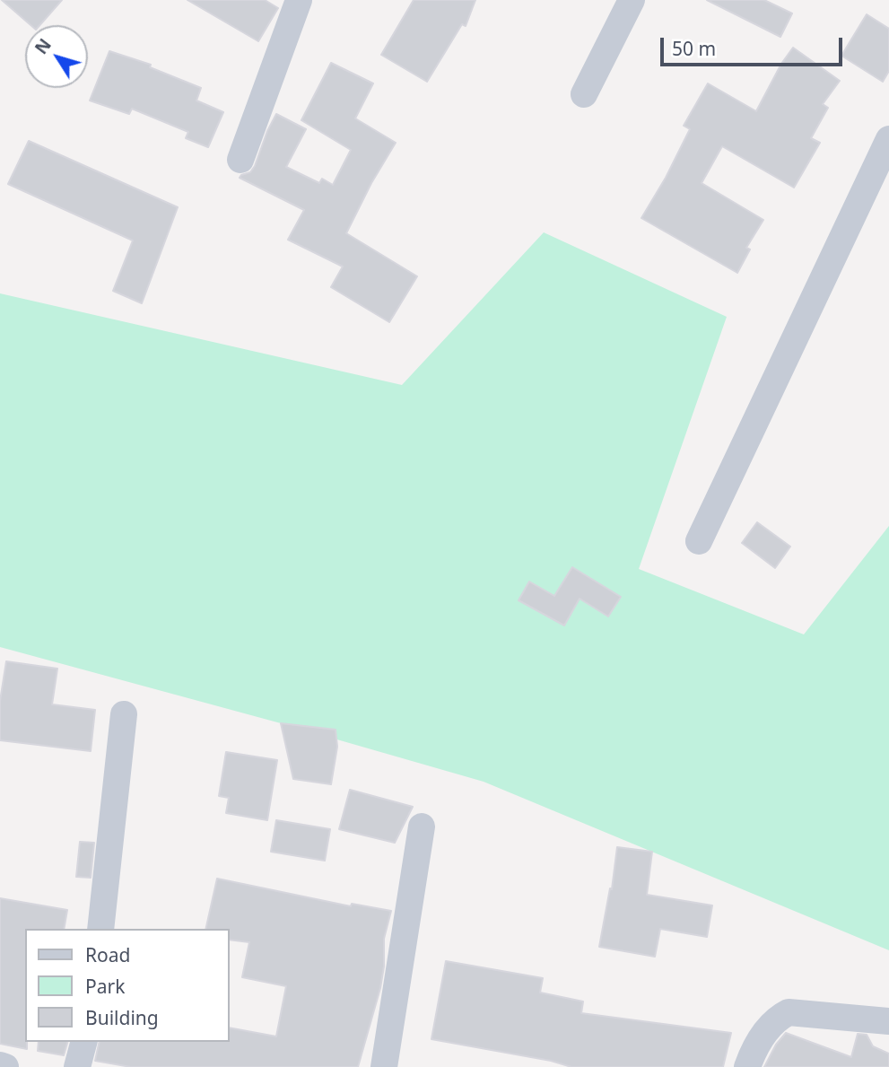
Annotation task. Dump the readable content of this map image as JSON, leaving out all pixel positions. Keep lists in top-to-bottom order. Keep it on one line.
{"legend":["Road","Park","Building"],"scale_bar":"50 m","north":"top left"}
